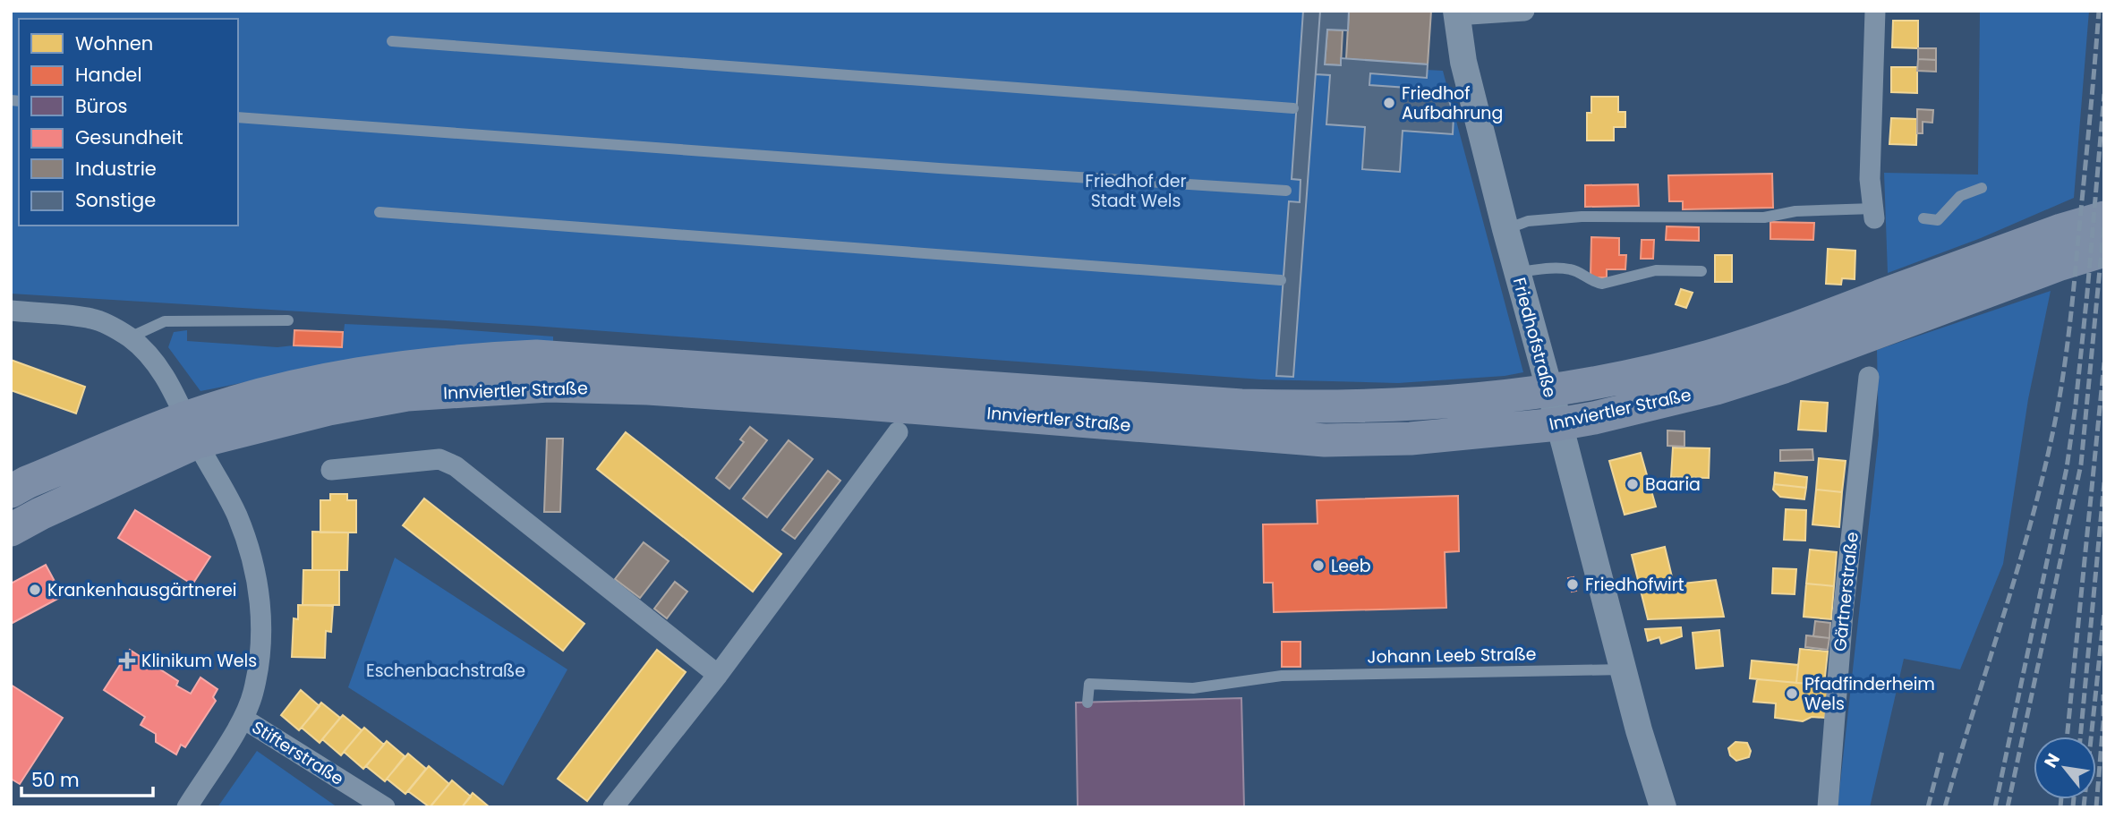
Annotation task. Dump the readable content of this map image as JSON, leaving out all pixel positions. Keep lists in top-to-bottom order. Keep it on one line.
{"streets":{"main road":["Innviertler Straße"],"street":["Friedhofstraße","Gärtnerstraße","Stifterstraße"],"lane":["Johann Leeb Straße"]},"crossings":[["Friedhofstraße","Innviertler Straße"],["Friedhofstraße","Johann Leeb Straße"]],"parks":["Friedhof der Stadt Wels","Eschenbachstraße"],"places":{"other":["Friedhof Aufbahrung","Baaria","Leeb","Friedhofwirt","Krankenhausgärtnerei","Pfadfinderheim Wels"],"health":["Klinikum Wels"]},"legend":["Wohnen","Handel","Büros","Gesundheit","Industrie","Sonstige"],"scale_bar":"50 m","north":"top left"}
